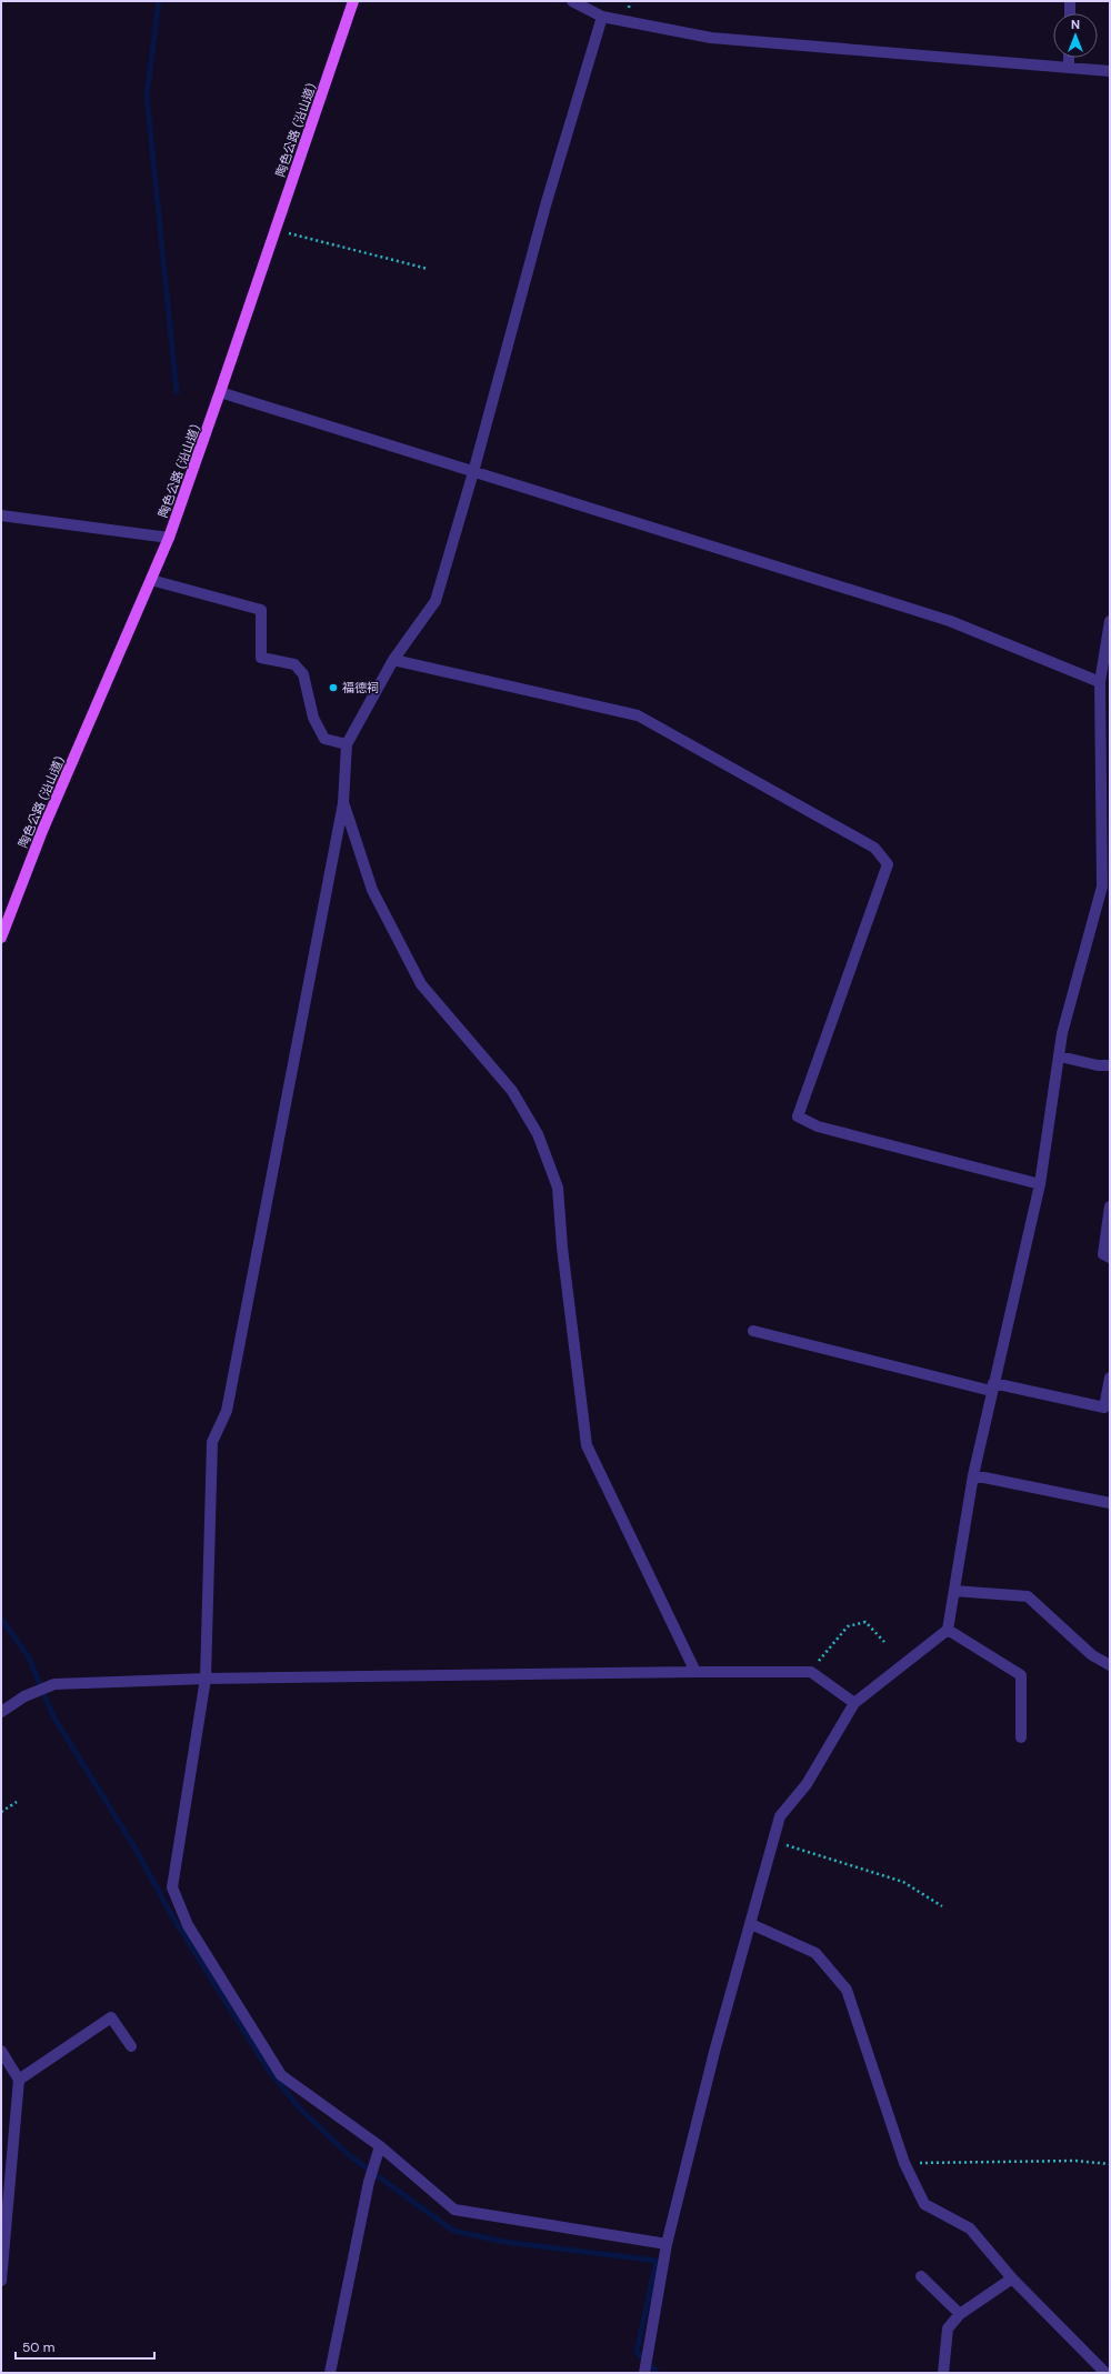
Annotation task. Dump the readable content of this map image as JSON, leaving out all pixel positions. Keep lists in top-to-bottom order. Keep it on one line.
{"streets":{"main road":["陶色公路 (沿山道)"]},"places":["福德祠"],"scale_bar":"50 m","north":"top"}
